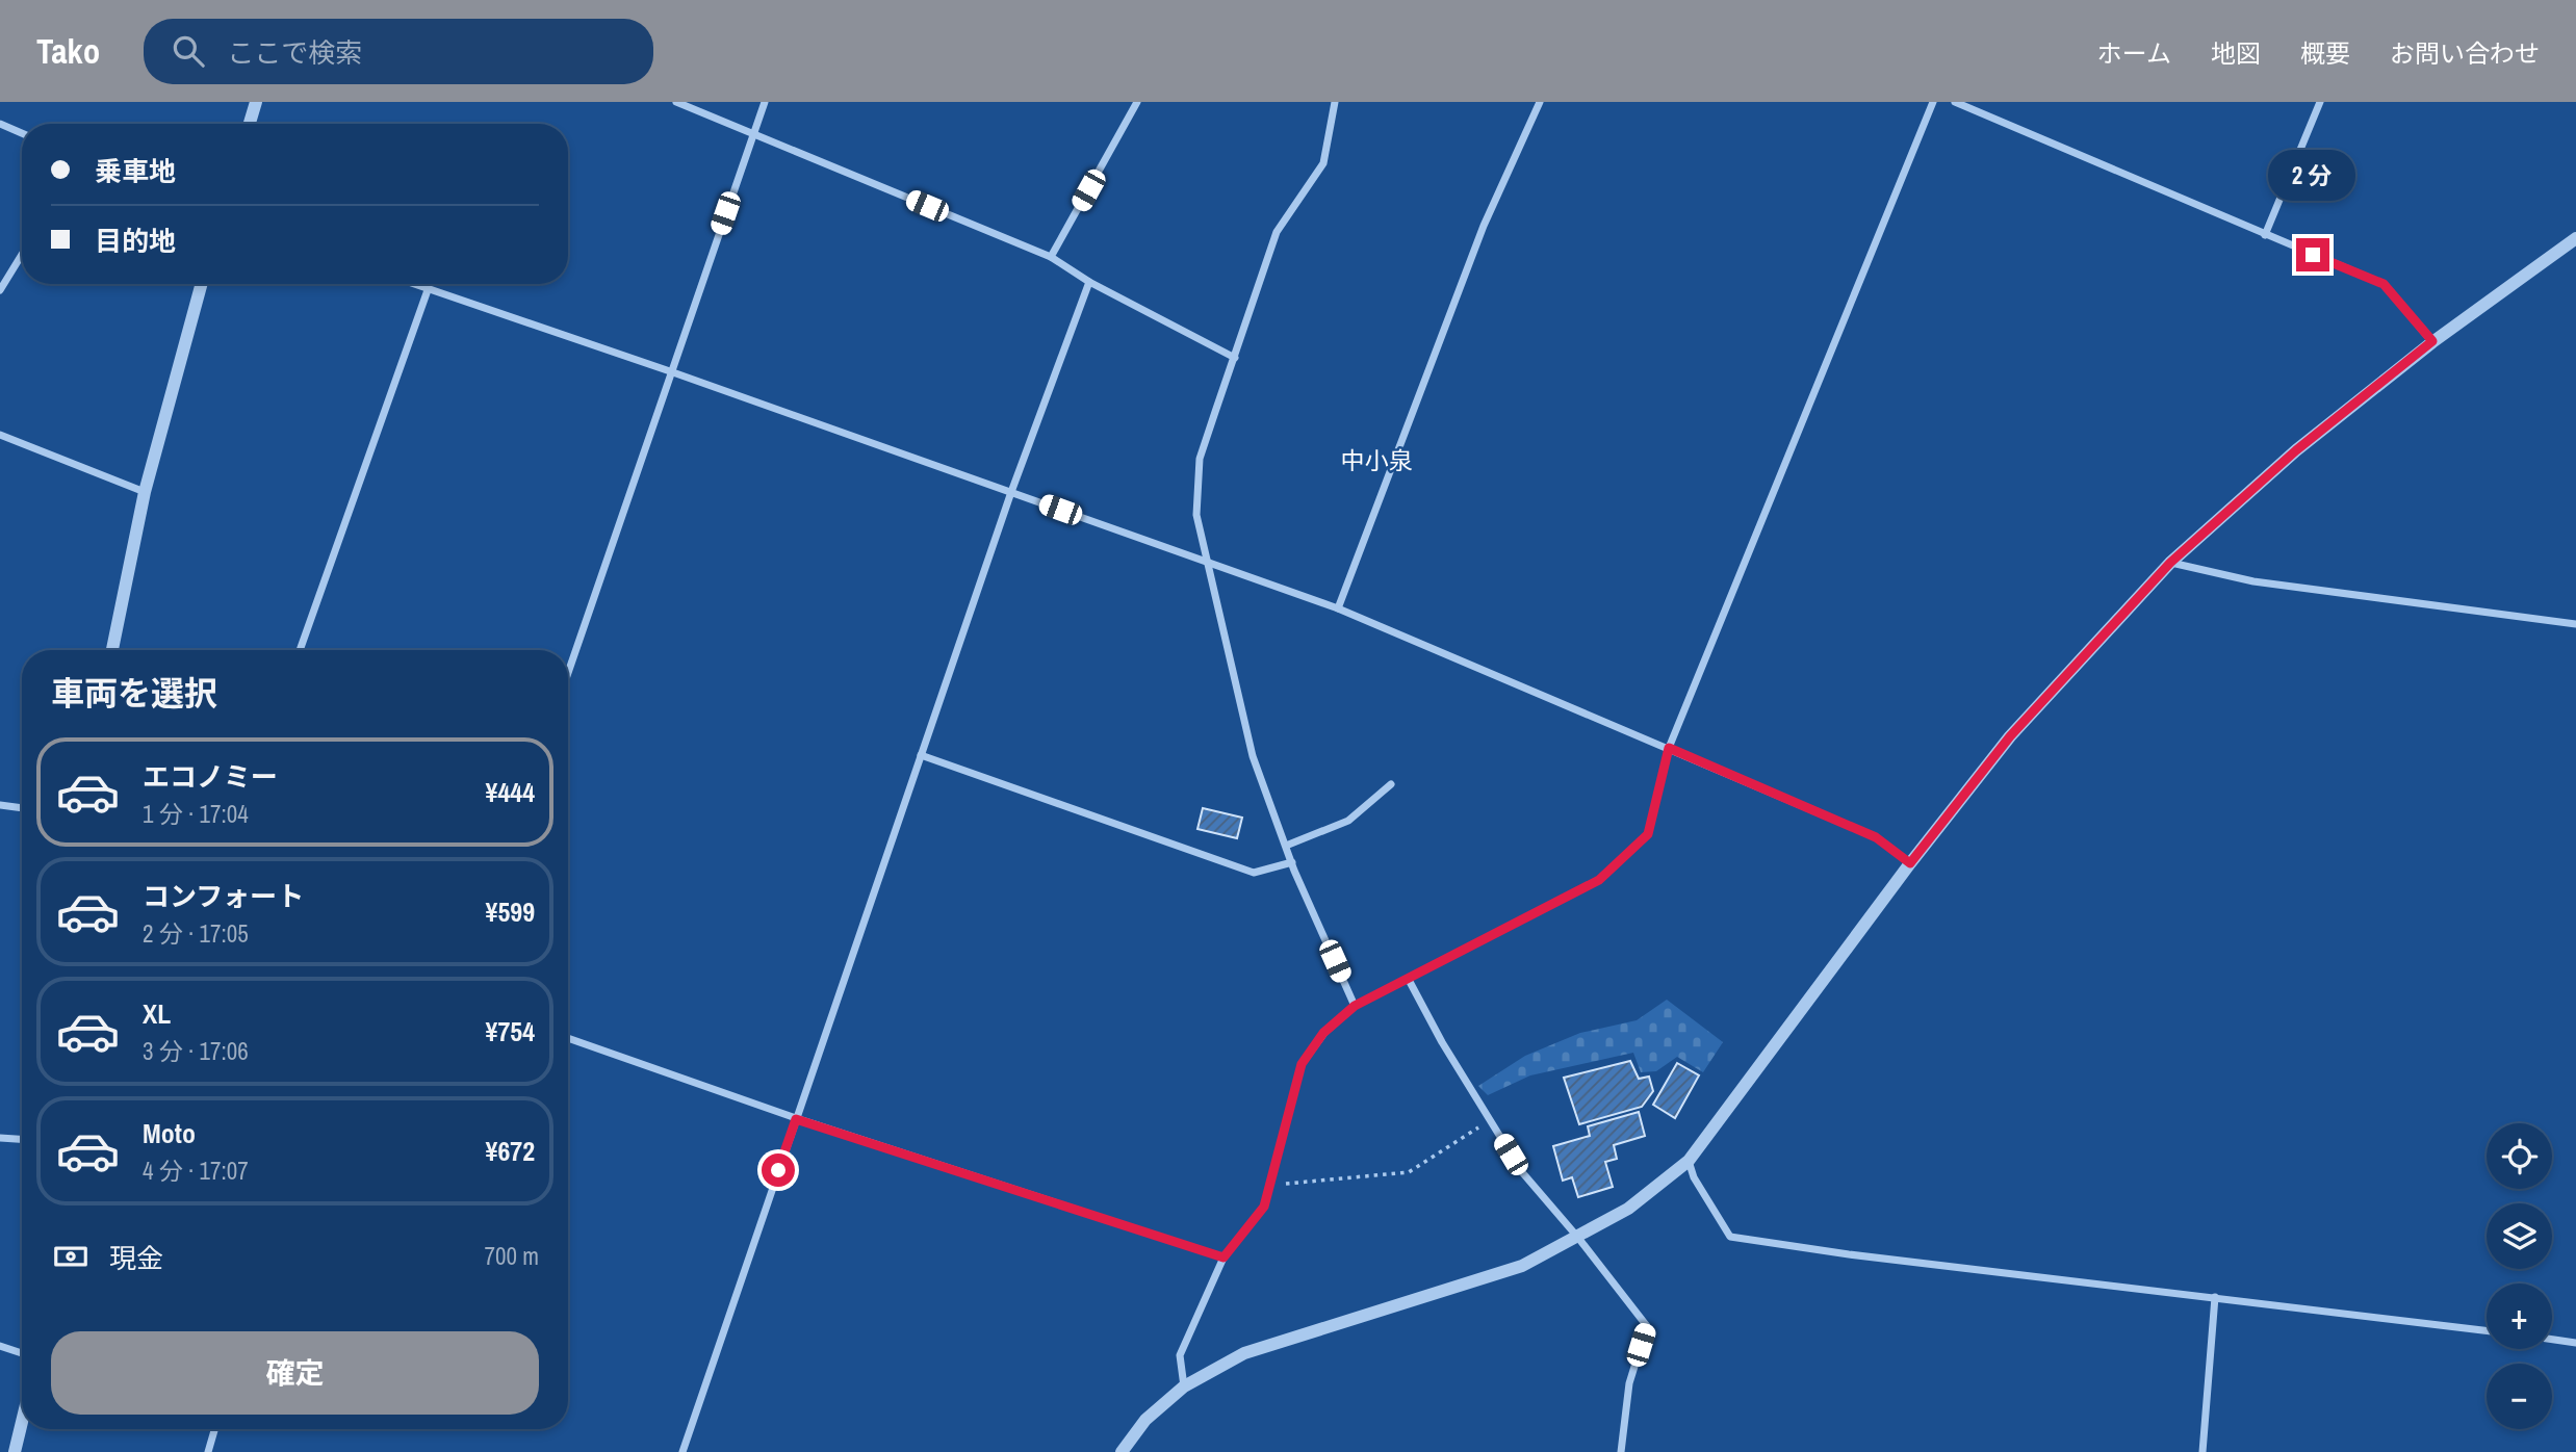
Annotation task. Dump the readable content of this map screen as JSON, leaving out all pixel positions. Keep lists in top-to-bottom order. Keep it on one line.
{"districts":["中小泉"],"page":{"header":"Tako","search":"ここで検索","nav":["ホーム","地図","概要","お問い合わせ"],"banner":["乗車地","目的地"],"bubble":"2 分","heading":"車両を選択","list":[{"name":"エコノミー","note":"1 分 · 17:04","value":"¥444"},{"name":"コンフォート","note":"2 分 · 17:05","value":"¥599"},{"name":"XL","note":"3 分 · 17:06","value":"¥754"},{"name":"Moto","note":"4 分 · 17:07","value":"¥672"}],"map_buttons":["+","−"],"pay":["現金","700 m"],"buttons":"確定"}}
